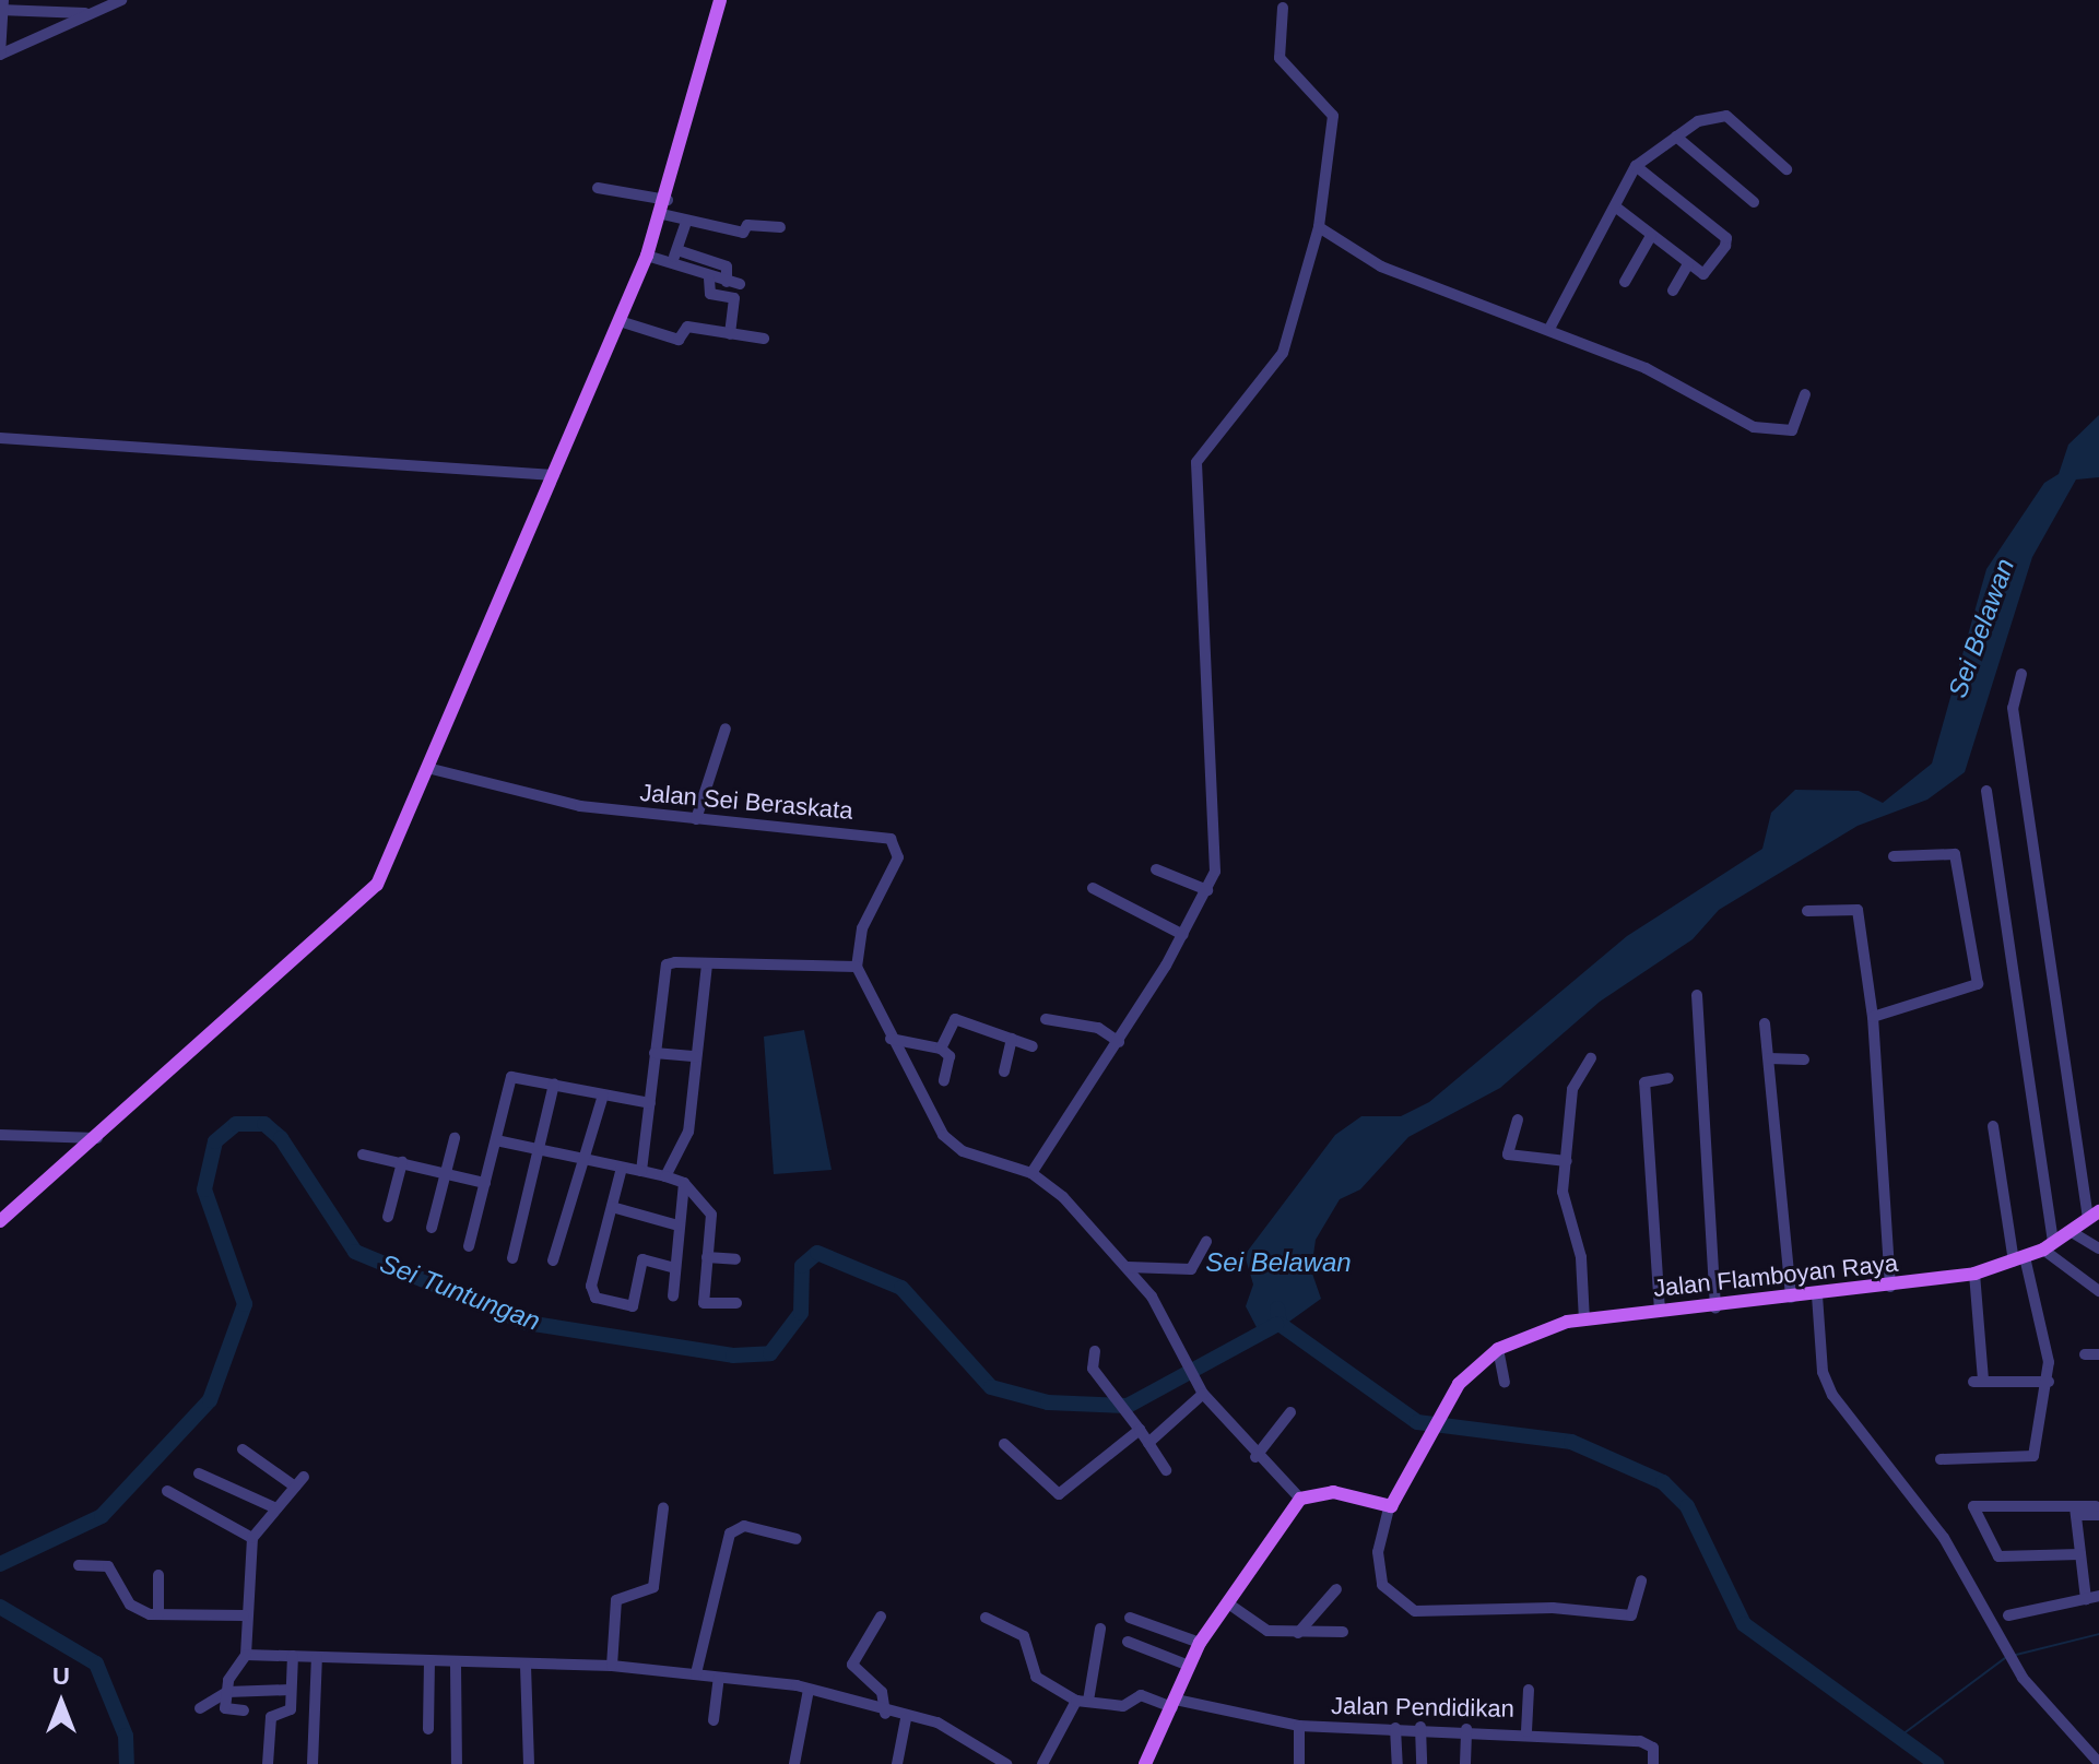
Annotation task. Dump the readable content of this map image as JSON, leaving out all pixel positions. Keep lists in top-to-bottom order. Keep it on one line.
{"streets":{"main road":["Jalan Flamboyan Raya"],"street":["Jalan Sei Beraskata","Jalan Pendidikan"]},"water":["Sei Belawan","Sei Tuntungan"],"north":"top"}
